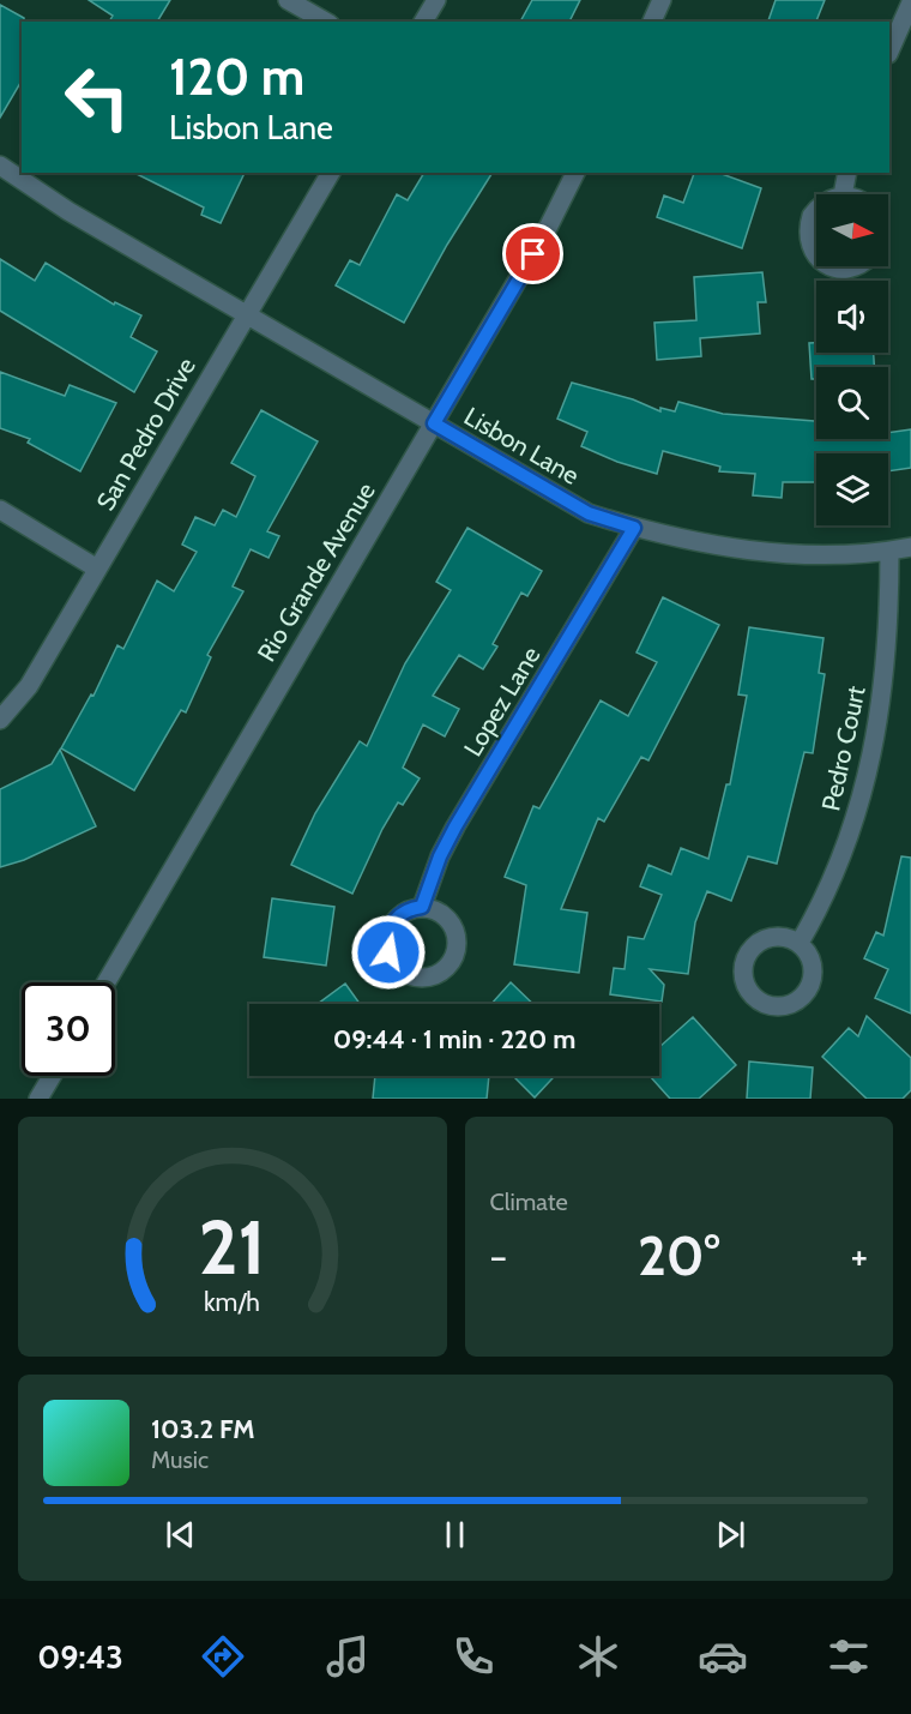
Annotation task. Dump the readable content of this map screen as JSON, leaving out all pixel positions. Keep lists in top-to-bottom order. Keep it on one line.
{"streets":{"street":["San Pedro Drive","Lisbon Lane","Rio Grande Avenue","Lopez Lane","Pedro Court"]},"crossings":[["San Pedro Drive","Lisbon Lane"],["Lisbon Lane","Rio Grande Avenue"],["Lisbon Lane","Lopez Lane"],["Lisbon Lane","Pedro Court"]],"north":"right","page":{"turn":["120 m","Lisbon Lane"],"limit":"30","trip":"09:44 · 1 min · 220 m","tile":"Climate","heat":["−","20°","+"],"song":["103.2 FM","Music"],"tabs":"09:43","gauge":["21","km/h"]}}
